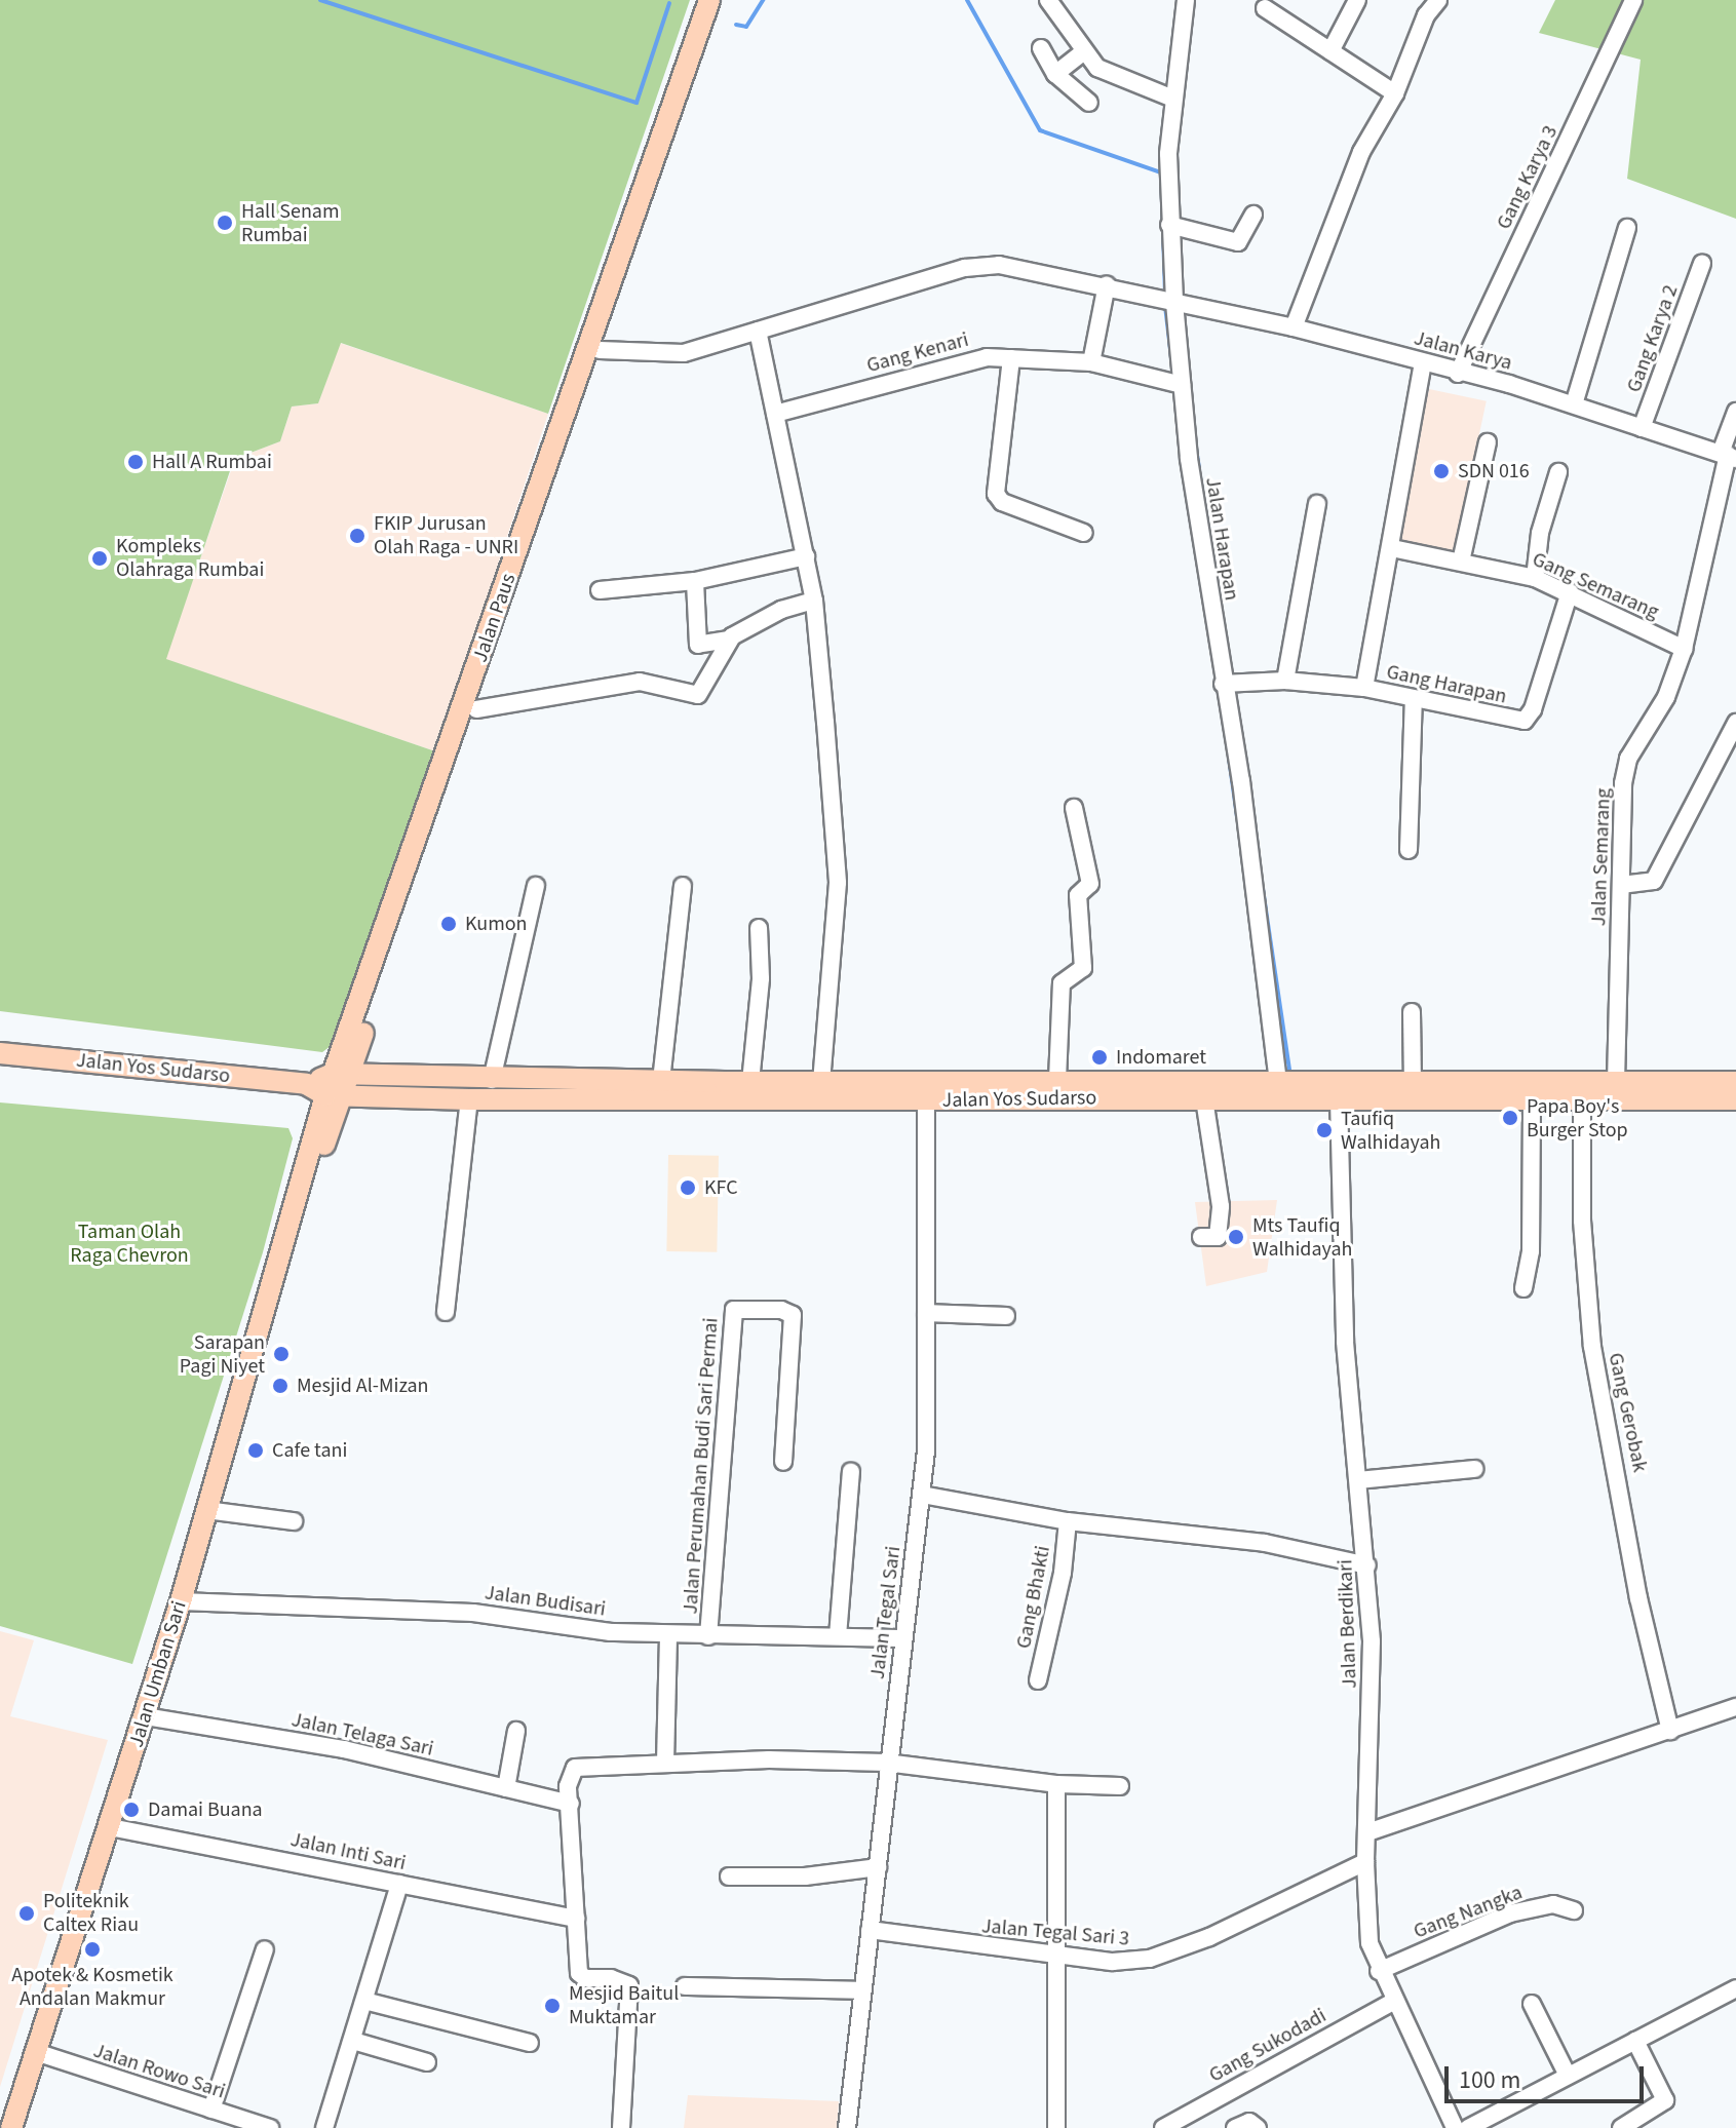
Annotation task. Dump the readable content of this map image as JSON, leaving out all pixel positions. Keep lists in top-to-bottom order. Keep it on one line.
{"streets":{"main road":["Jalan Paus","Jalan Yos Sudarso","Jalan Umban Sari"],"street":["Gang Karya 3","Gang Karya 2","Jalan Karya","Gang Kenari","Jalan Harapan","Gang Semarang","Gang Harapan","Jalan Semarang","Gang Gerobak","Jalan Perumahan Budi Sari Permai","Gang Bhakti","Jalan Budisari","Jalan Tegal Sari","Jalan Berdikari","Jalan Telaga Sari","Jalan Inti Sari","Gang Nangka","Jalan Tegal Sari 3","Gang Sukodadi","Jalan Rowo Sari"]},"crossings":[["Gang Karya 3","Jalan Karya"],["Gang Karya 2","Jalan Karya"],["Jalan Karya","Jalan Harapan"],["Jalan Karya","Jalan Paus"],["Jalan Karya","Jalan Semarang"],["Gang Kenari","Jalan Harapan"],["Jalan Harapan","Gang Harapan"],["Jalan Harapan","Jalan Yos Sudarso"],["Gang Semarang","Gang Harapan"],["Gang Semarang","Jalan Semarang"],["Jalan Paus","Jalan Yos Sudarso"],["Jalan Paus","Jalan Umban Sari"],["Jalan Semarang","Jalan Yos Sudarso"],["Jalan Yos Sudarso","Gang Gerobak"],["Jalan Yos Sudarso","Jalan Tegal Sari"],["Jalan Yos Sudarso","Jalan Berdikari"],["Jalan Yos Sudarso","Jalan Umban Sari"],["Jalan Perumahan Budi Sari Permai","Jalan Budisari"],["Jalan Budisari","Jalan Tegal Sari"],["Jalan Budisari","Jalan Umban Sari"],["Jalan Tegal Sari","Jalan Tegal Sari 3"],["Jalan Berdikari","Gang Nangka"],["Jalan Berdikari","Jalan Tegal Sari 3"],["Jalan Berdikari","Gang Sukodadi"],["Jalan Umban Sari","Jalan Telaga Sari"],["Jalan Umban Sari","Jalan Inti Sari"],["Jalan Umban Sari","Jalan Rowo Sari"]],"parks":["Taman Olah Raga Chevron"],"places":["Hall Senam Rumbai","Hall A Rumbai","SDN 016","FKIP Jurusan Olah Raga - UNRI","Kompleks Olahraga Rumbai","Kumon","Indomaret","Papa Boy's Burger Stop","Taufiq Walhidayah","KFC","Mts Taufiq Walhidayah","Sarapan Pagi Niyet","Mesjid Al-Mizan","Cafe tani","Damai Buana","Politeknik Caltex Riau","Apotek & Kosmetik Andalan Makmur","Mesjid Baitul Muktamar"],"scale_bar":"100 m"}
